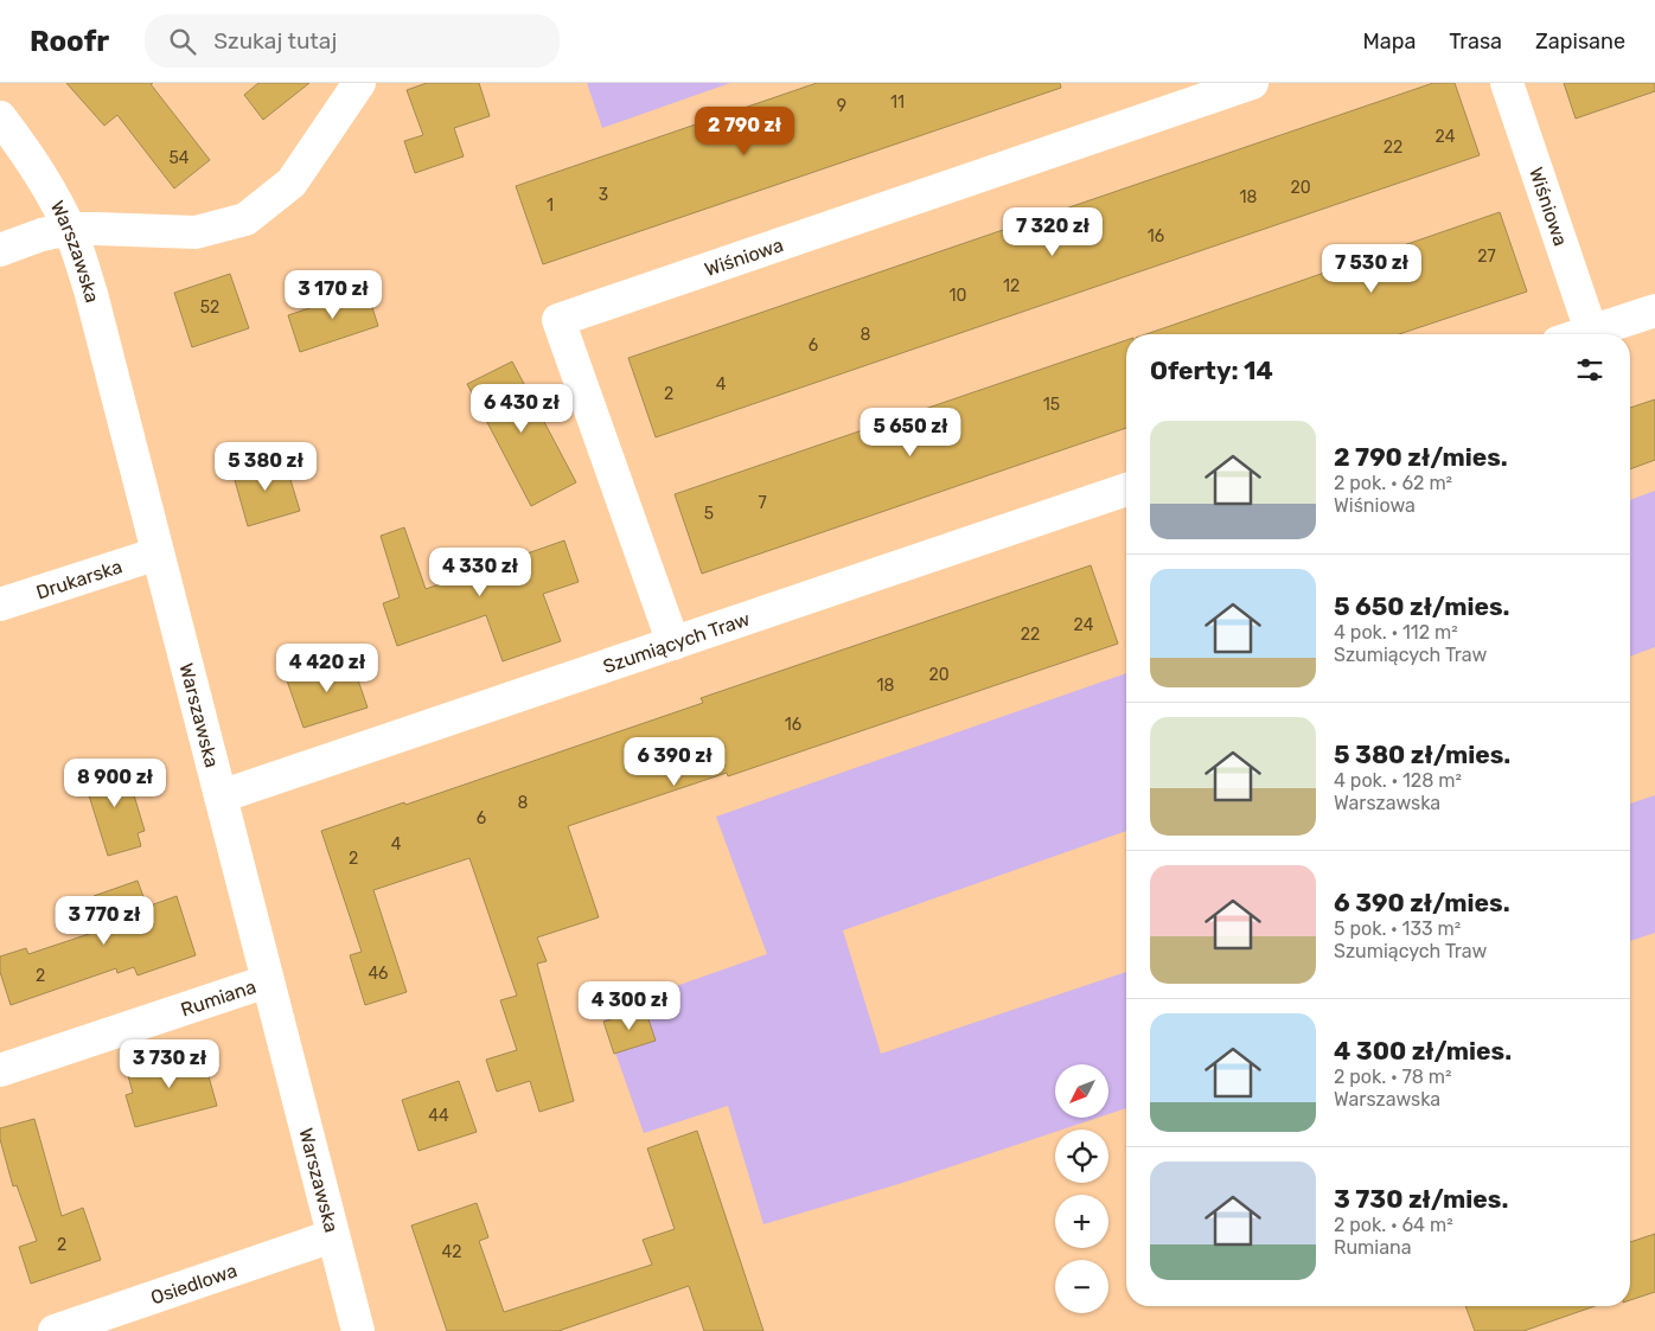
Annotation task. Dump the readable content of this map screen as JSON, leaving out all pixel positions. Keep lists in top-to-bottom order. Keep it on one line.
{"streets":{"street":["Wiśniowa","Warszawska","Drukarska","Szumiących Traw","Rumiana","Osiedlowa"]},"crossings":[["Wiśniowa","Szumiących Traw"],["Warszawska","Drukarska"],["Warszawska","Szumiących Traw"],["Warszawska","Rumiana"],["Warszawska","Osiedlowa"]],"house_numbers":["11","9","24","22","54","20","3","18","1","16","27","12","10","52","8","6","4","2","15","7","5","24","22","20","18","16","8","6","4","2","46","2","44","2","42"],"north":"bottom left","page":{"header":"Roofr","search":"Szukaj tutaj","nav":["Mapa","Trasa","Zapisane"],"price":["2 790 zł","7 320 zł","7 530 zł","3 170 zł","6 430 zł","5 650 zł","5 380 zł","4 330 zł","4 420 zł","6 390 zł","8 900 zł","3 770 zł","4 300 zł","3 730 zł"],"heading":"Oferty: 14","list":[{"name":"2 790 zł/mies.","note":"2 pok. · 62 m² · Wiśniowa"},{"name":"5 650 zł/mies.","note":"4 pok. · 112 m² · Szumiących Traw"},{"name":"5 380 zł/mies.","note":"4 pok. · 128 m² · Warszawska"},{"name":"6 390 zł/mies.","note":"5 pok. · 133 m² · Szumiących Traw"},{"name":"4 300 zł/mies.","note":"2 pok. · 78 m² · Warszawska"},{"name":"3 730 zł/mies.","note":"2 pok. · 64 m² · Rumiana"}],"map_buttons":["+","−"]}}
